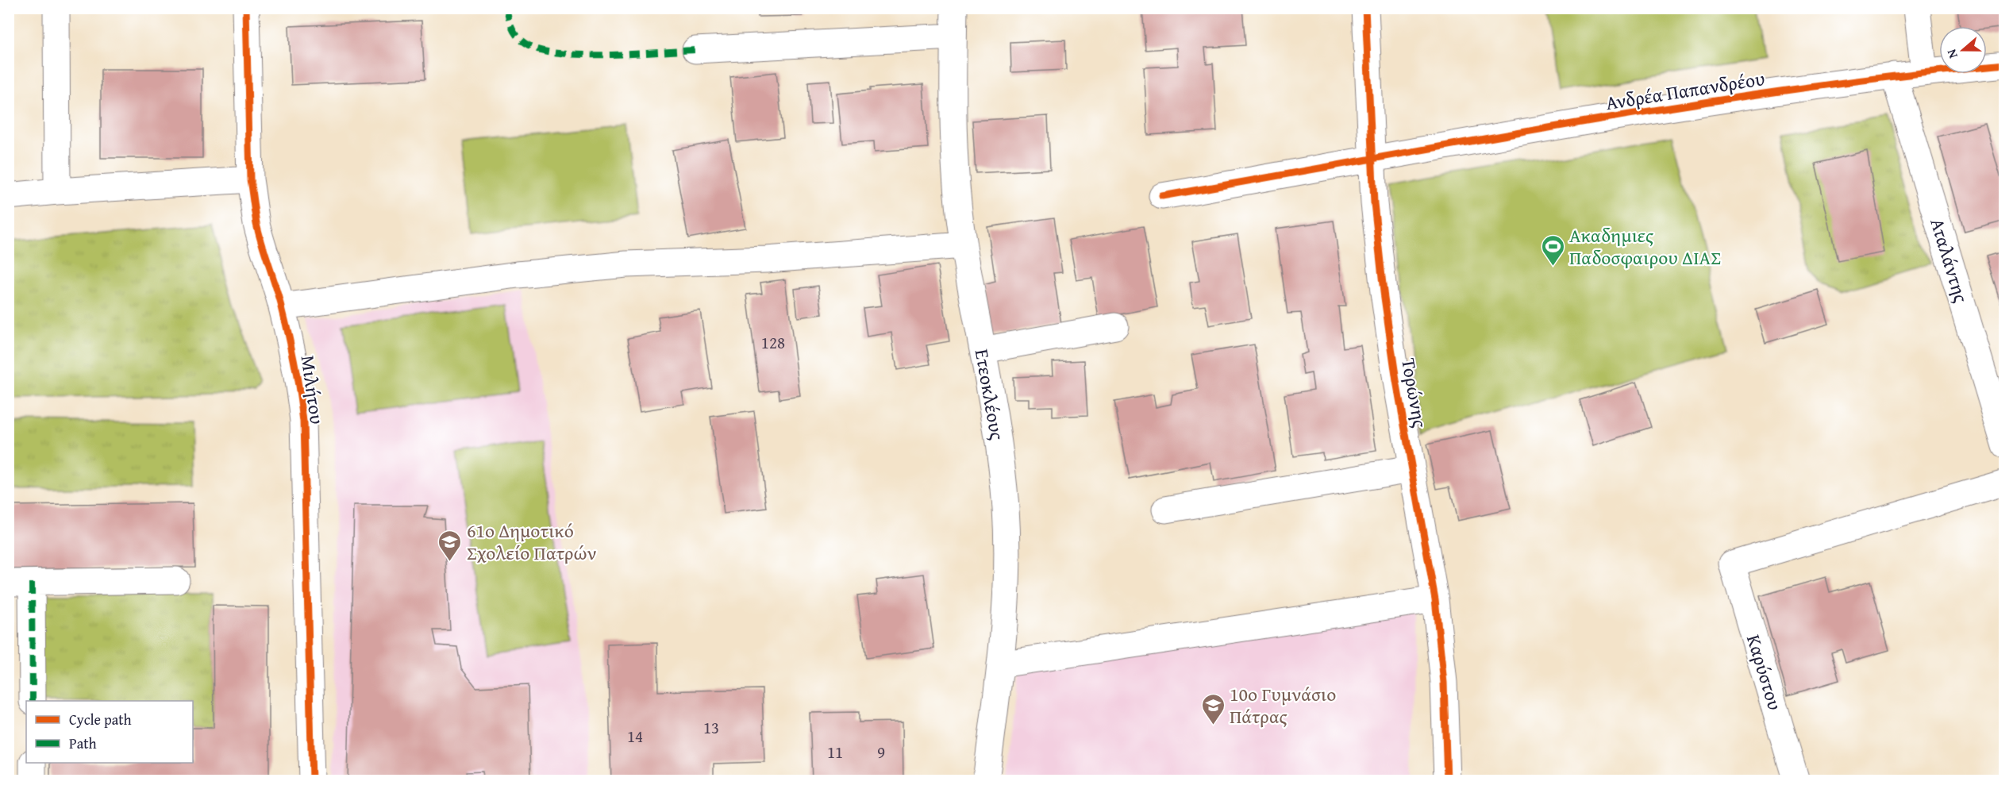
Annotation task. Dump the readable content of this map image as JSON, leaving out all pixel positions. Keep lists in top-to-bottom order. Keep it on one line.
{"streets":{"street":["Ανδρέα Παπανδρέου","Αταλάντης","Μιλήτου","Τορώνης","Ετεοκλέους","Καρύστου"]},"crossings":[["Ανδρέα Παπανδρέου","Αταλάντης"],["Ανδρέα Παπανδρέου","Τορώνης"]],"places":{"sports":["Ακαδημιες Παδοσφαιρου ΔΙΑΣ"],"school or university":["61ο Δημοτικό Σχολείο Πατρών","10ο Γυμνάσιο Πάτρας"]},"house_numbers":["128","13","14","11","9"],"legend":["Cycle path","Path"],"north":"left"}
